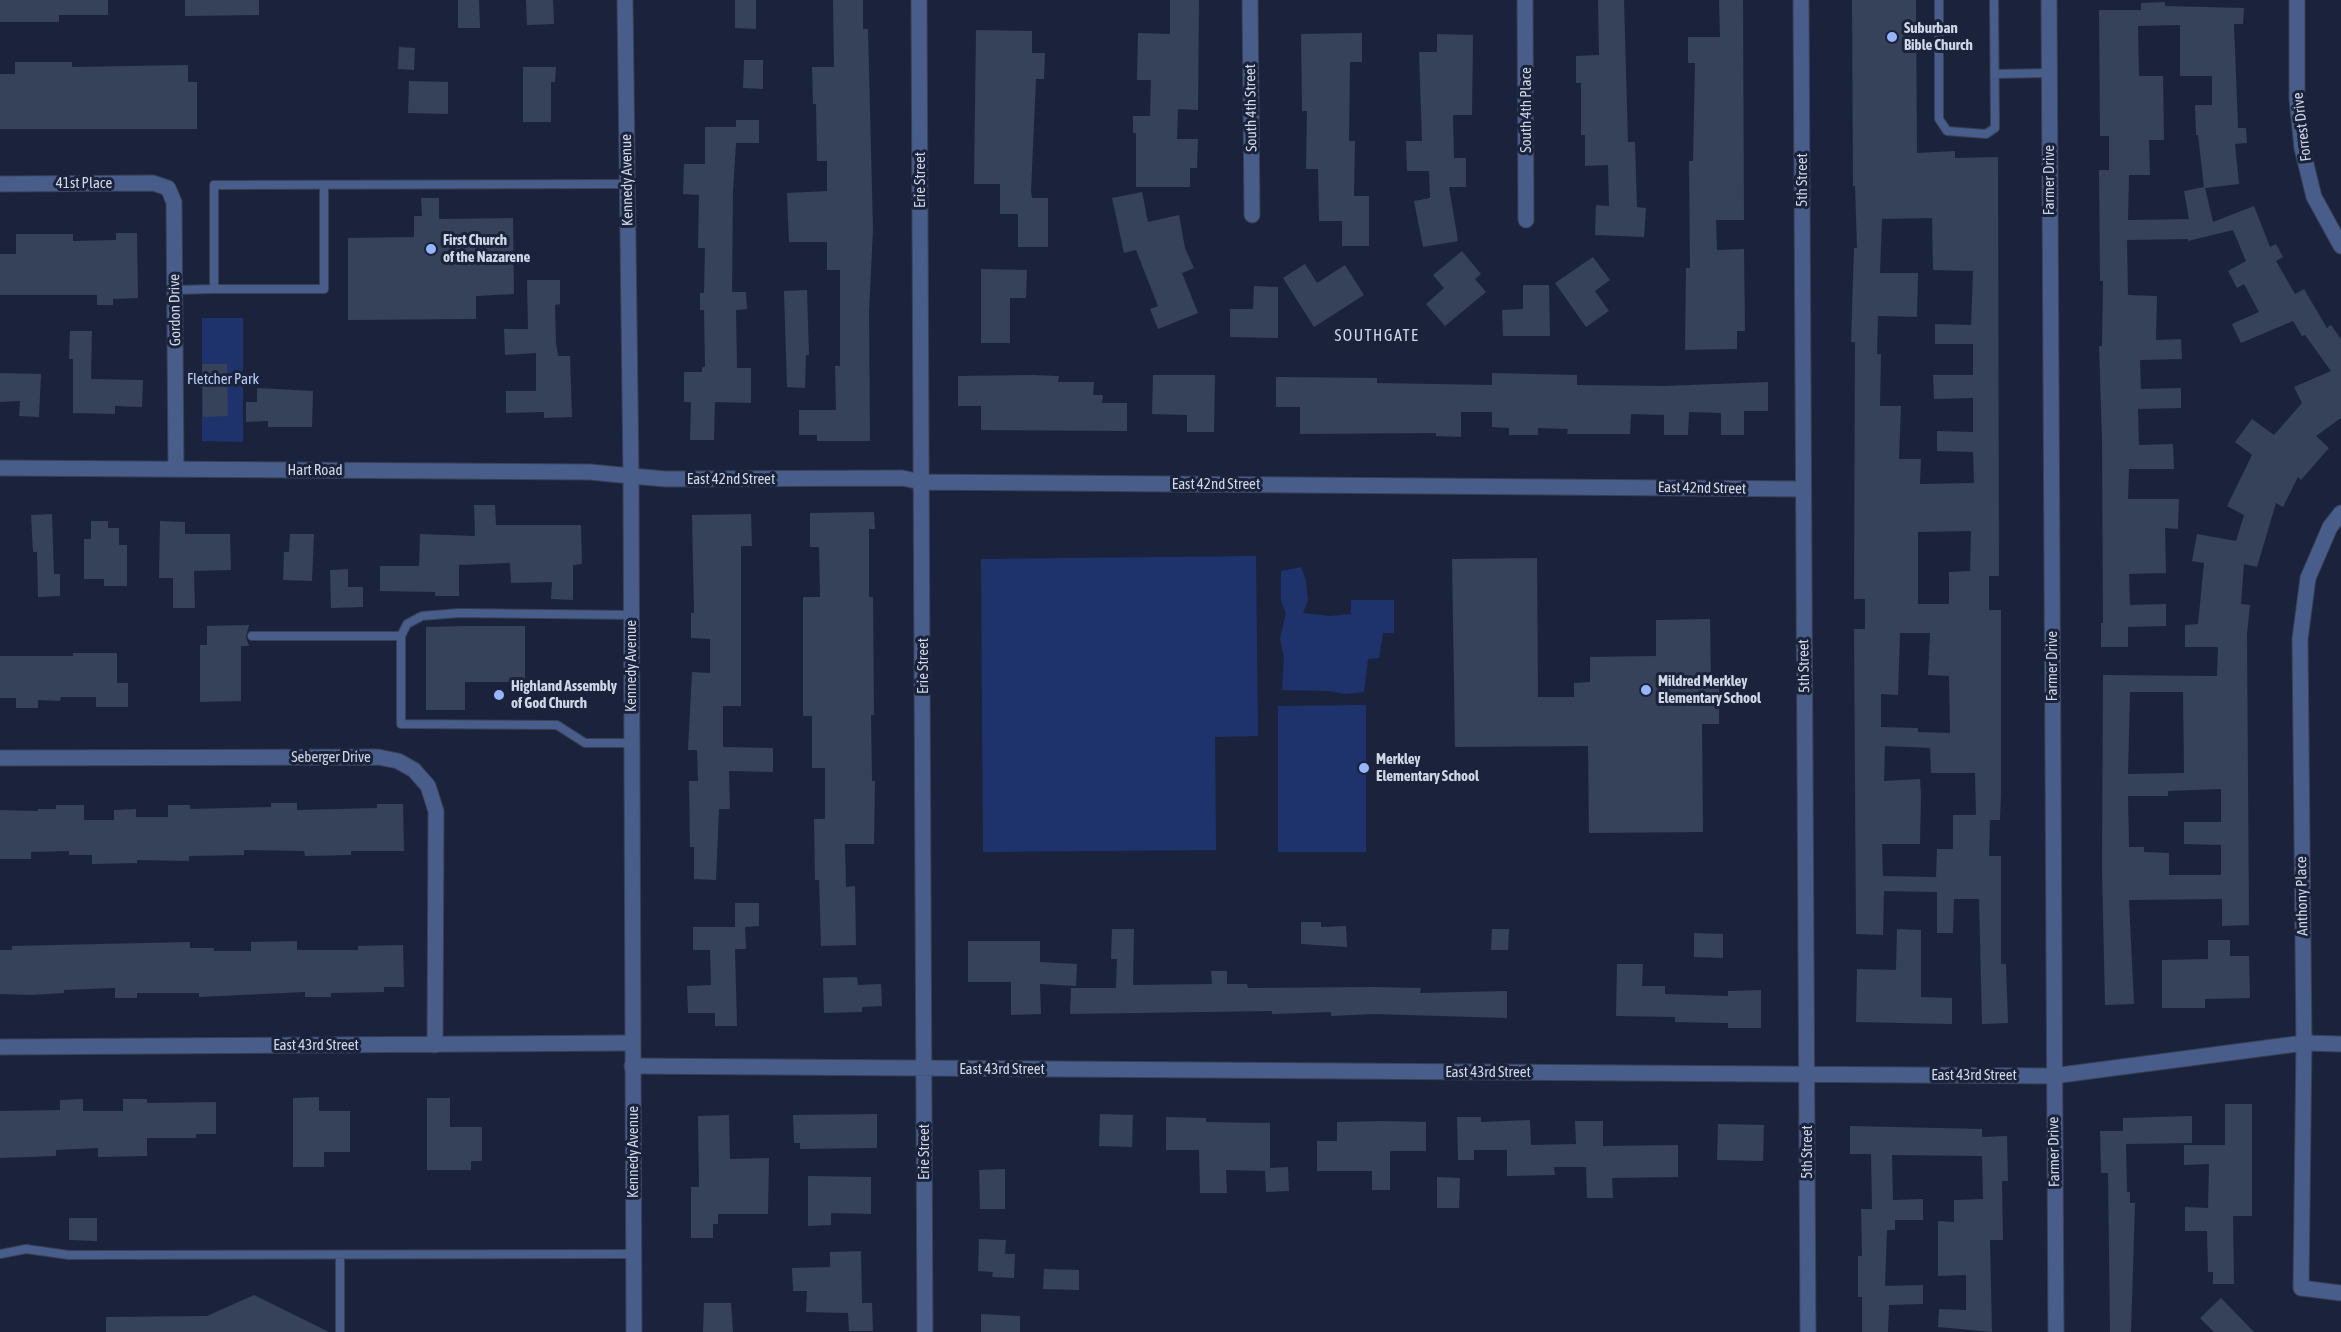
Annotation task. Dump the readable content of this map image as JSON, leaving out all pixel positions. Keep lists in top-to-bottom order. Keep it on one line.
{"streets":{"street":["South 4th Street","South 4th Place","Forrest Drive","Kennedy Avenue","Erie Street","5th Street","Farmer Drive","41st Place","Gordon Drive","Hart Road","East 42nd Street","Seberger Drive","Anthony Place","East 43rd Street"]},"crossings":[["Kennedy Avenue","Hart Road"],["Kennedy Avenue","East 42nd Street"],["Kennedy Avenue","East 43rd Street"],["Erie Street","East 42nd Street"],["Erie Street","East 43rd Street"],["5th Street","East 42nd Street"],["5th Street","East 43rd Street"],["Farmer Drive","East 43rd Street"],["41st Place","Gordon Drive"],["Gordon Drive","Hart Road"],["Hart Road","East 42nd Street"],["Seberger Drive","East 43rd Street"],["Anthony Place","East 43rd Street"]],"districts":["SOUTHGATE"],"parks":["Fletcher Park"],"places":["Suburban Bible Church","First Church of the Nazarene","Mildred Merkley Elementary School","Highland Assembly of God Church","Merkley Elementary School"]}
